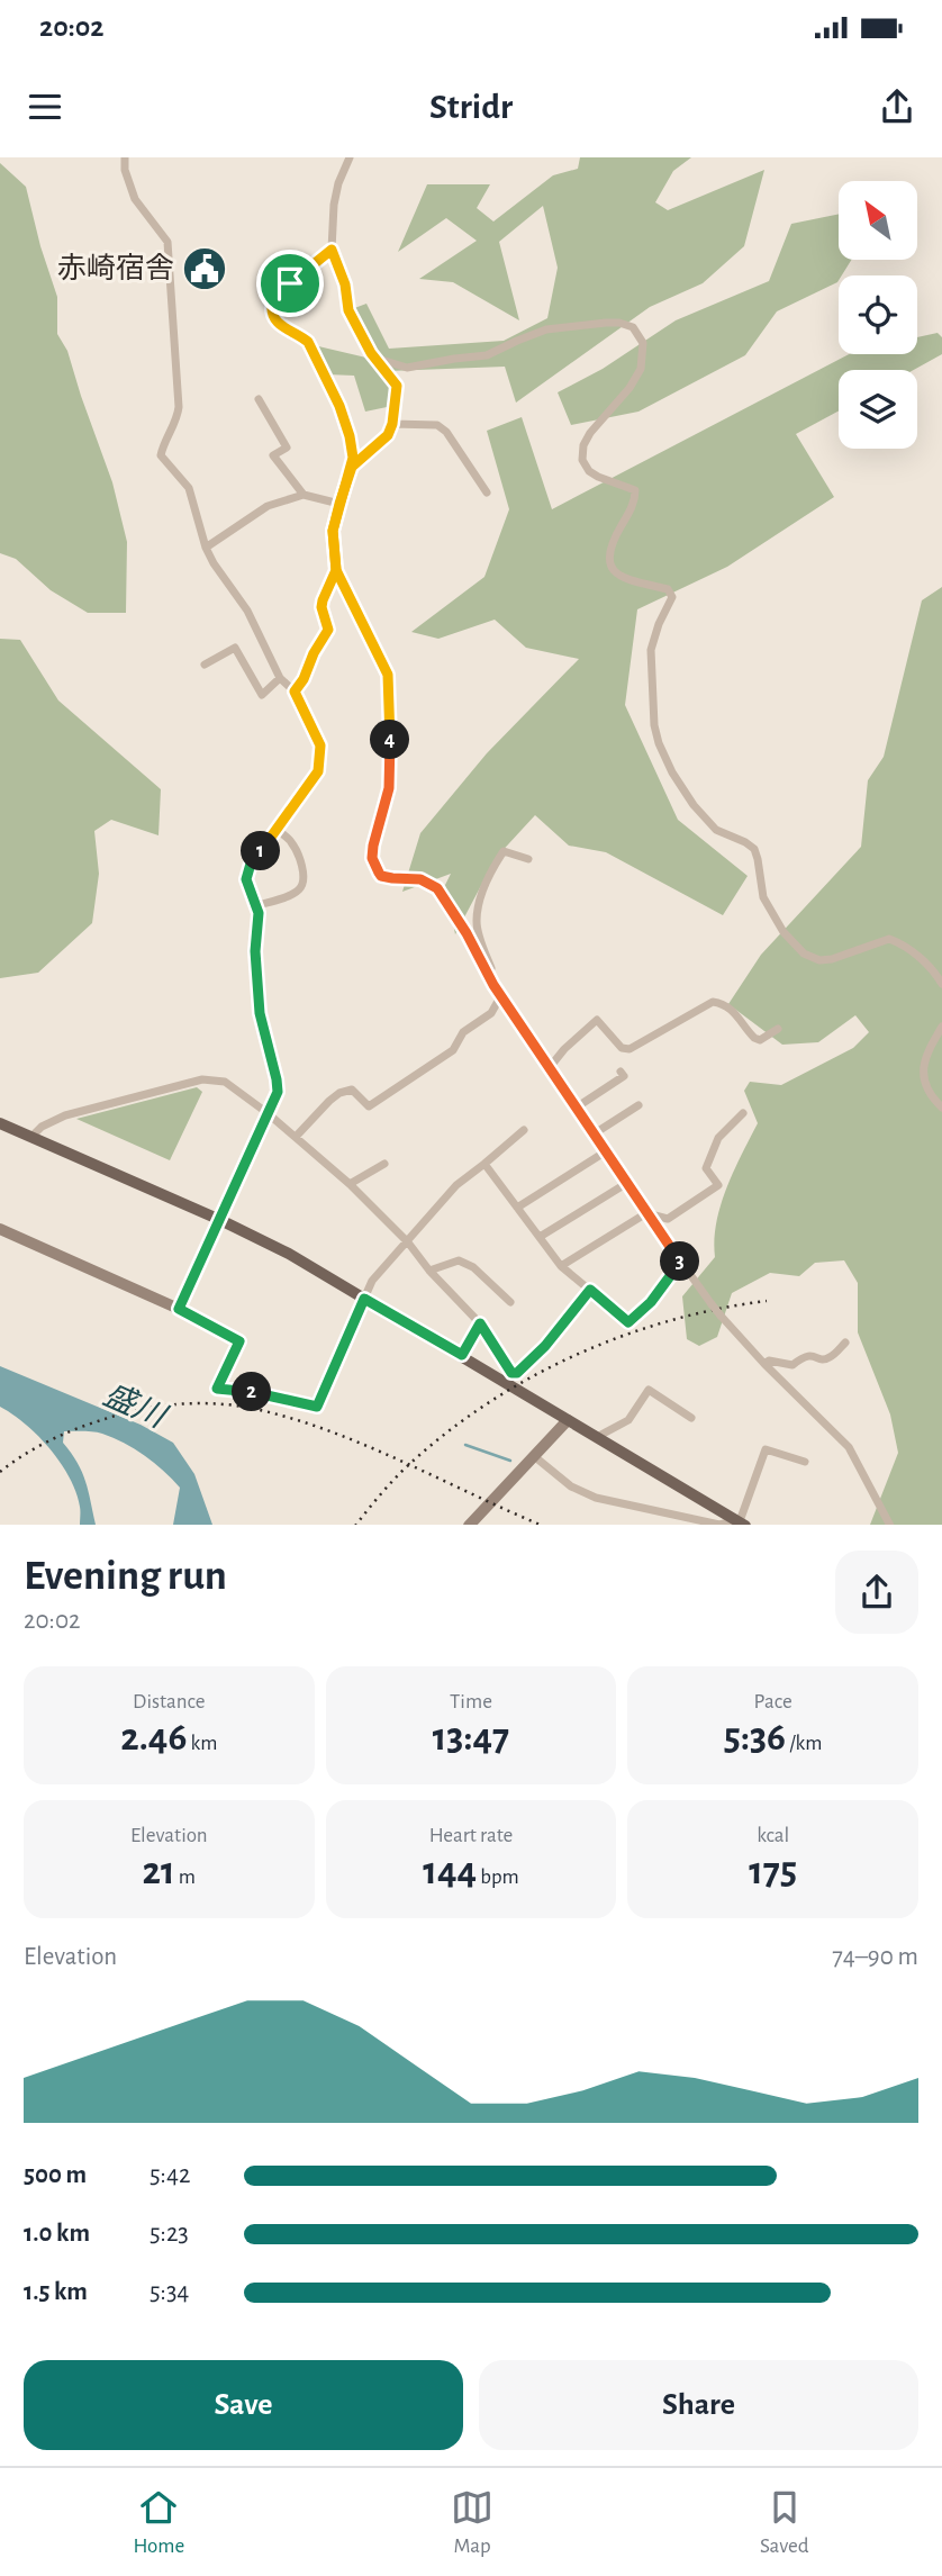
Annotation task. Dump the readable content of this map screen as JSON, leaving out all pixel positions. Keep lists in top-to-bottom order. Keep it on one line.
{"water":["盛川"],"places":{"public building":["赤崎宿舎"]},"north":"top left","page":{"status":"20:02","header":"Stridr","pins":["4","1","3","2"],"heading":["Evening run","20:02"],"stats":[["Distance","2.46 km"],["Time","13:47"],["Pace","5:36 /km"],["Elevation","21 m"],["Heart rate","144 bpm"],["kcal","175"]],"chart":["Elevation","74–90 m"],"list":[{"name":"500 m","note":"5:42"},{"name":"1.0 km","note":"5:23"},{"name":"1.5 km","note":"5:34"}],"buttons":["Save","Share"],"tabs":["Home","Map","Saved"]}}
